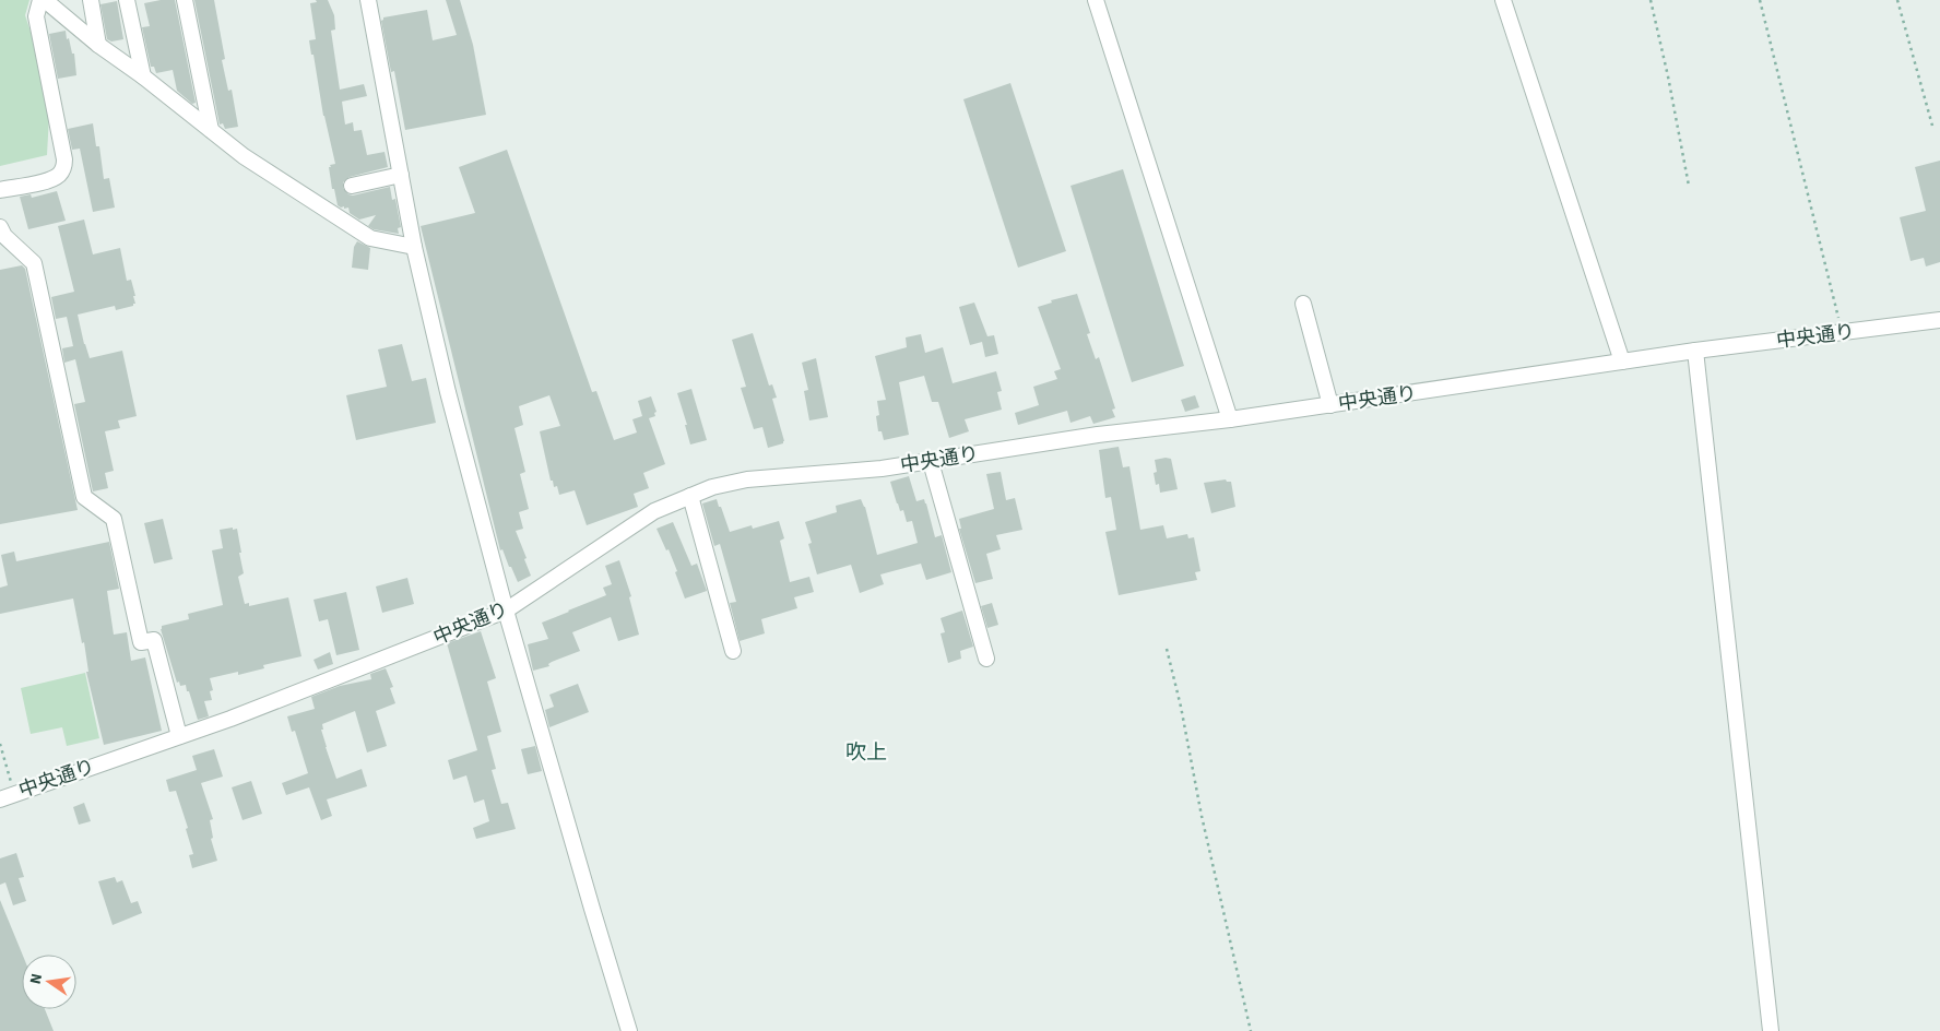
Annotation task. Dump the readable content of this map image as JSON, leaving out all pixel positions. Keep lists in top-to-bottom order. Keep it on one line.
{"streets":{"street":["中央通り"]},"districts":["吹上"],"north":"left"}
